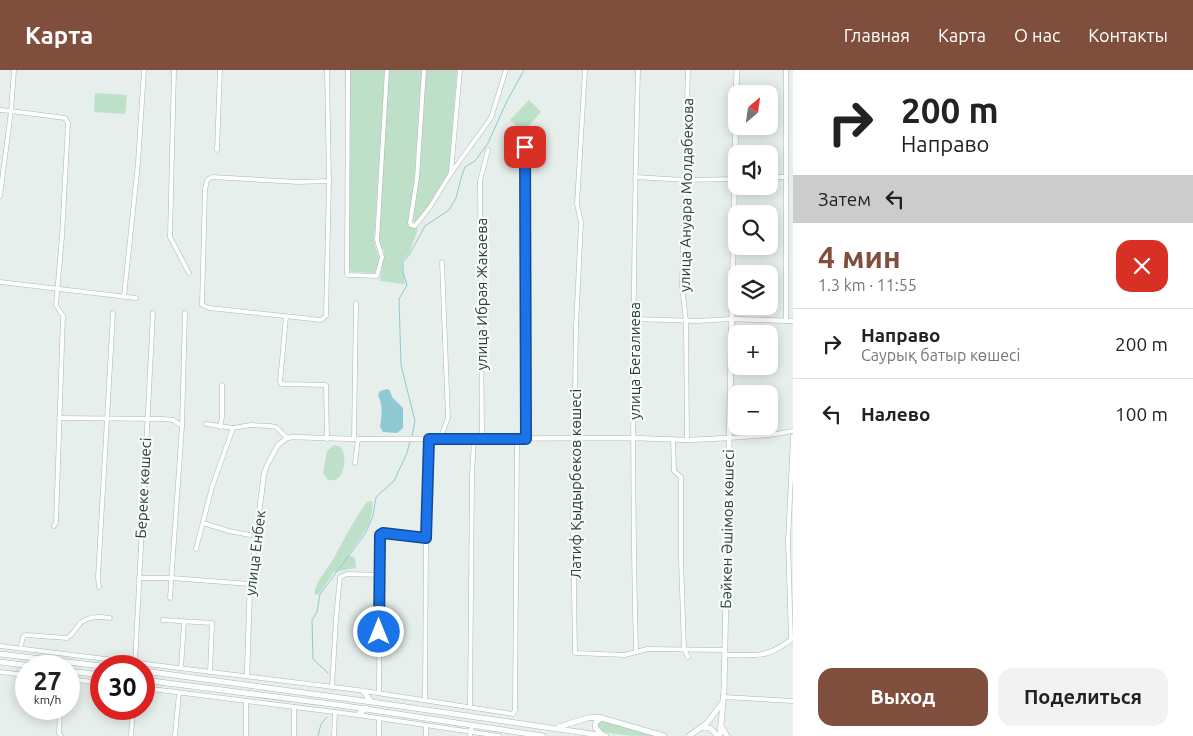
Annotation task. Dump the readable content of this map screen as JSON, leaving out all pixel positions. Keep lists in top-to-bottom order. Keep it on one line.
{"streets":{"main road":["Бәйкен Әшімов көшесі"],"street":["улица Ануара Молдабекова","улица Ибрая Жакаева","улица Бегалиева","Латиф Қыдырбеков көшесі","Береке көшесі","улица Енбек"]},"crossings":[["улица Бегалиева","Латиф Қыдырбеков көшесі"]],"north":"top right","page":{"header":"Карта","nav":["Главная","Карта","О нас","Контакты"],"turn":["200 m","Направо"],"map_buttons":["+","−"],"then":"Затем","heading":["4 мин","1.3 km · 11:55"],"list":[{"name":"Направо","note":"Саурық батыр көшесі","value":"200 m"},{"name":"Налево","value":"100 m"}],"speed":"27 km/h","limit":"30","buttons":["Выход","Поделиться"]}}
